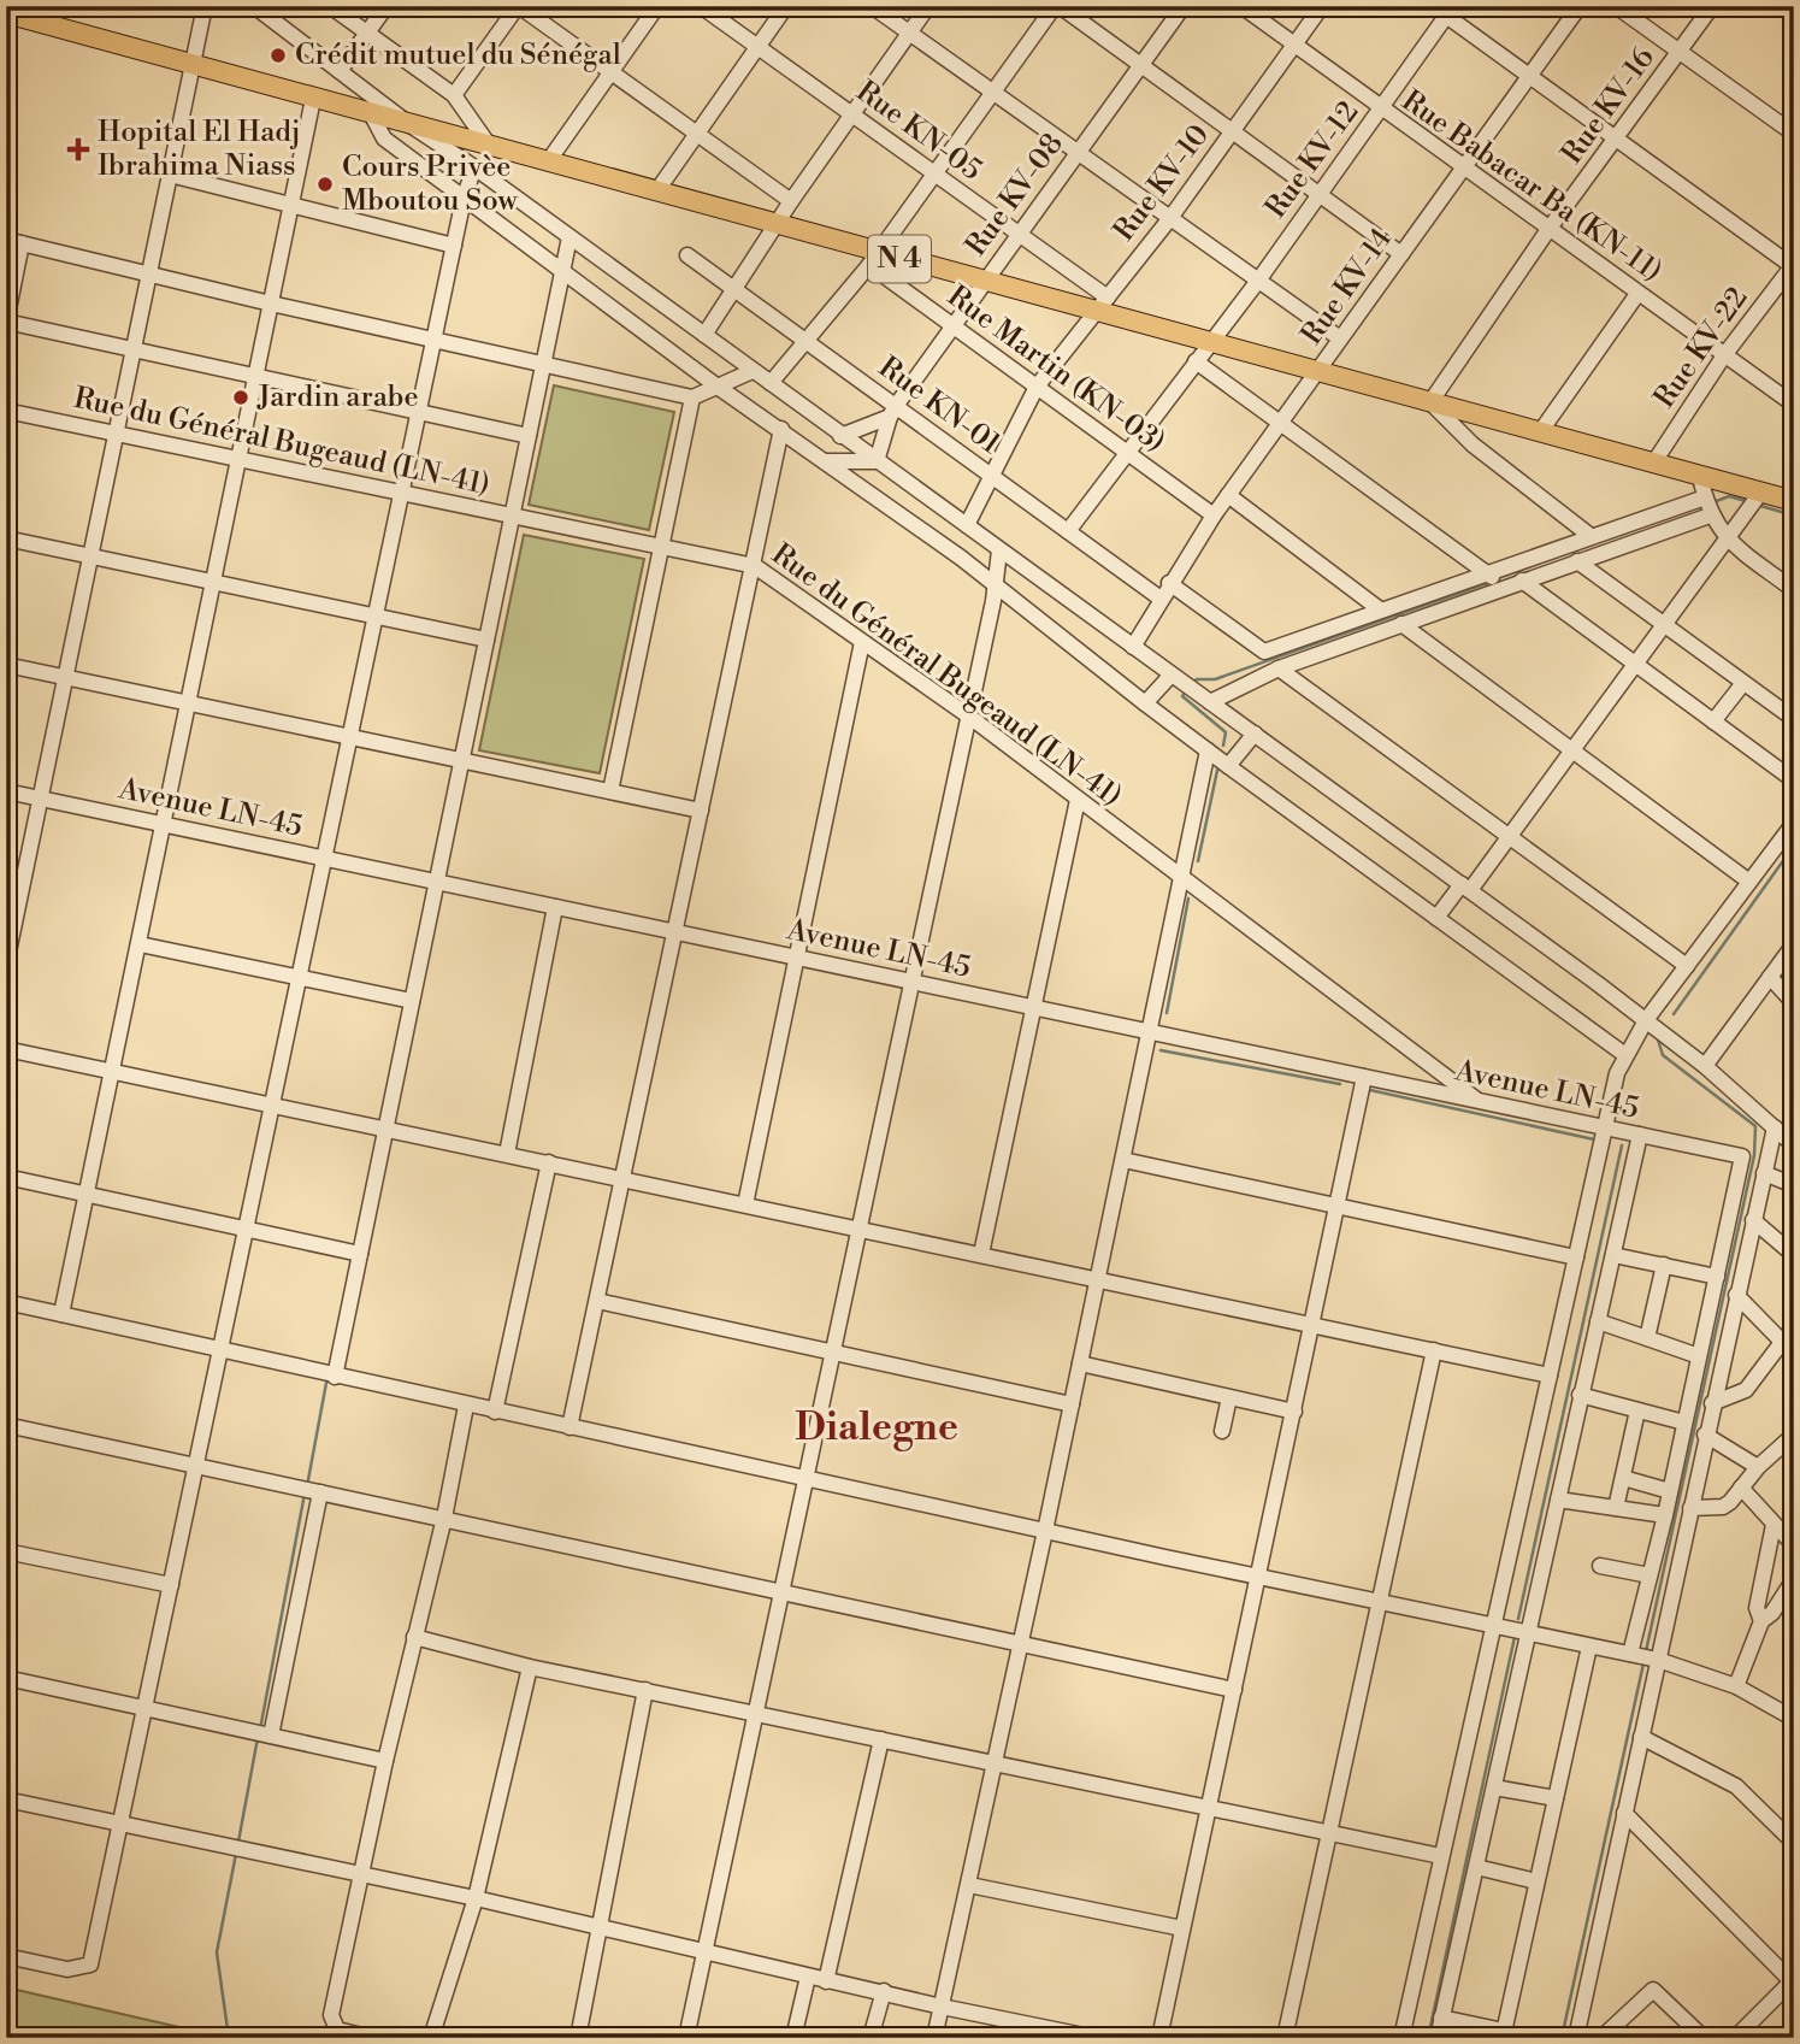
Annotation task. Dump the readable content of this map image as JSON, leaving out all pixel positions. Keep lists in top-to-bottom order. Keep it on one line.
{"streets":{"main road":["N 4"],"street":["Rue KV-16","Rue KN-05","Rue KV-12","Rue KV-10","Rue Babacar Ba (KN-11)","Rue KV-08","Rue KV-14","Rue KV-22","Rue Martin (KN-03)","Rue KN-01","Rue du Général Bugeaud (LN-41)","Avenue LN-45"]},"crossings":[["Rue KV-16","Rue Babacar Ba (KN-11)"],["Rue KV-16","N 4"],["Rue KN-05","Rue KV-10"],["Rue KN-05","Rue KV-08"],["Rue KN-05","N 4"],["Rue KV-12","Rue Babacar Ba (KN-11)"],["Rue KV-12","N 4"],["Rue KV-12","Rue Martin (KN-03)"],["Rue KV-12","Rue KN-01"],["Rue KV-10","Rue Babacar Ba (KN-11)"],["Rue KV-10","N 4"],["Rue KV-10","Rue Martin (KN-03)"],["Rue KV-10","Rue KN-01"],["Rue Babacar Ba (KN-11)","Rue KV-14"],["Rue Babacar Ba (KN-11)","Rue KV-22"],["Rue KV-08","N 4"],["Rue KV-08","Rue Martin (KN-03)"],["Rue KV-08","Rue KN-01"],["N 4","Rue KV-14"],["N 4","Rue KV-22"],["N 4","Rue Martin (KN-03)"],["Rue KV-14","Rue Martin (KN-03)"],["Rue KV-14","Rue KN-01"],["Rue du Général Bugeaud (LN-41)","Avenue LN-45"]],"districts":["Dialegne"],"places":{"other":["Crédit mutuel du Sénégal","Cours Privèe Mboutou Sow","Jardin arabe"],"health":["Hopital El Hadj Ibrahima Niass"]}}
